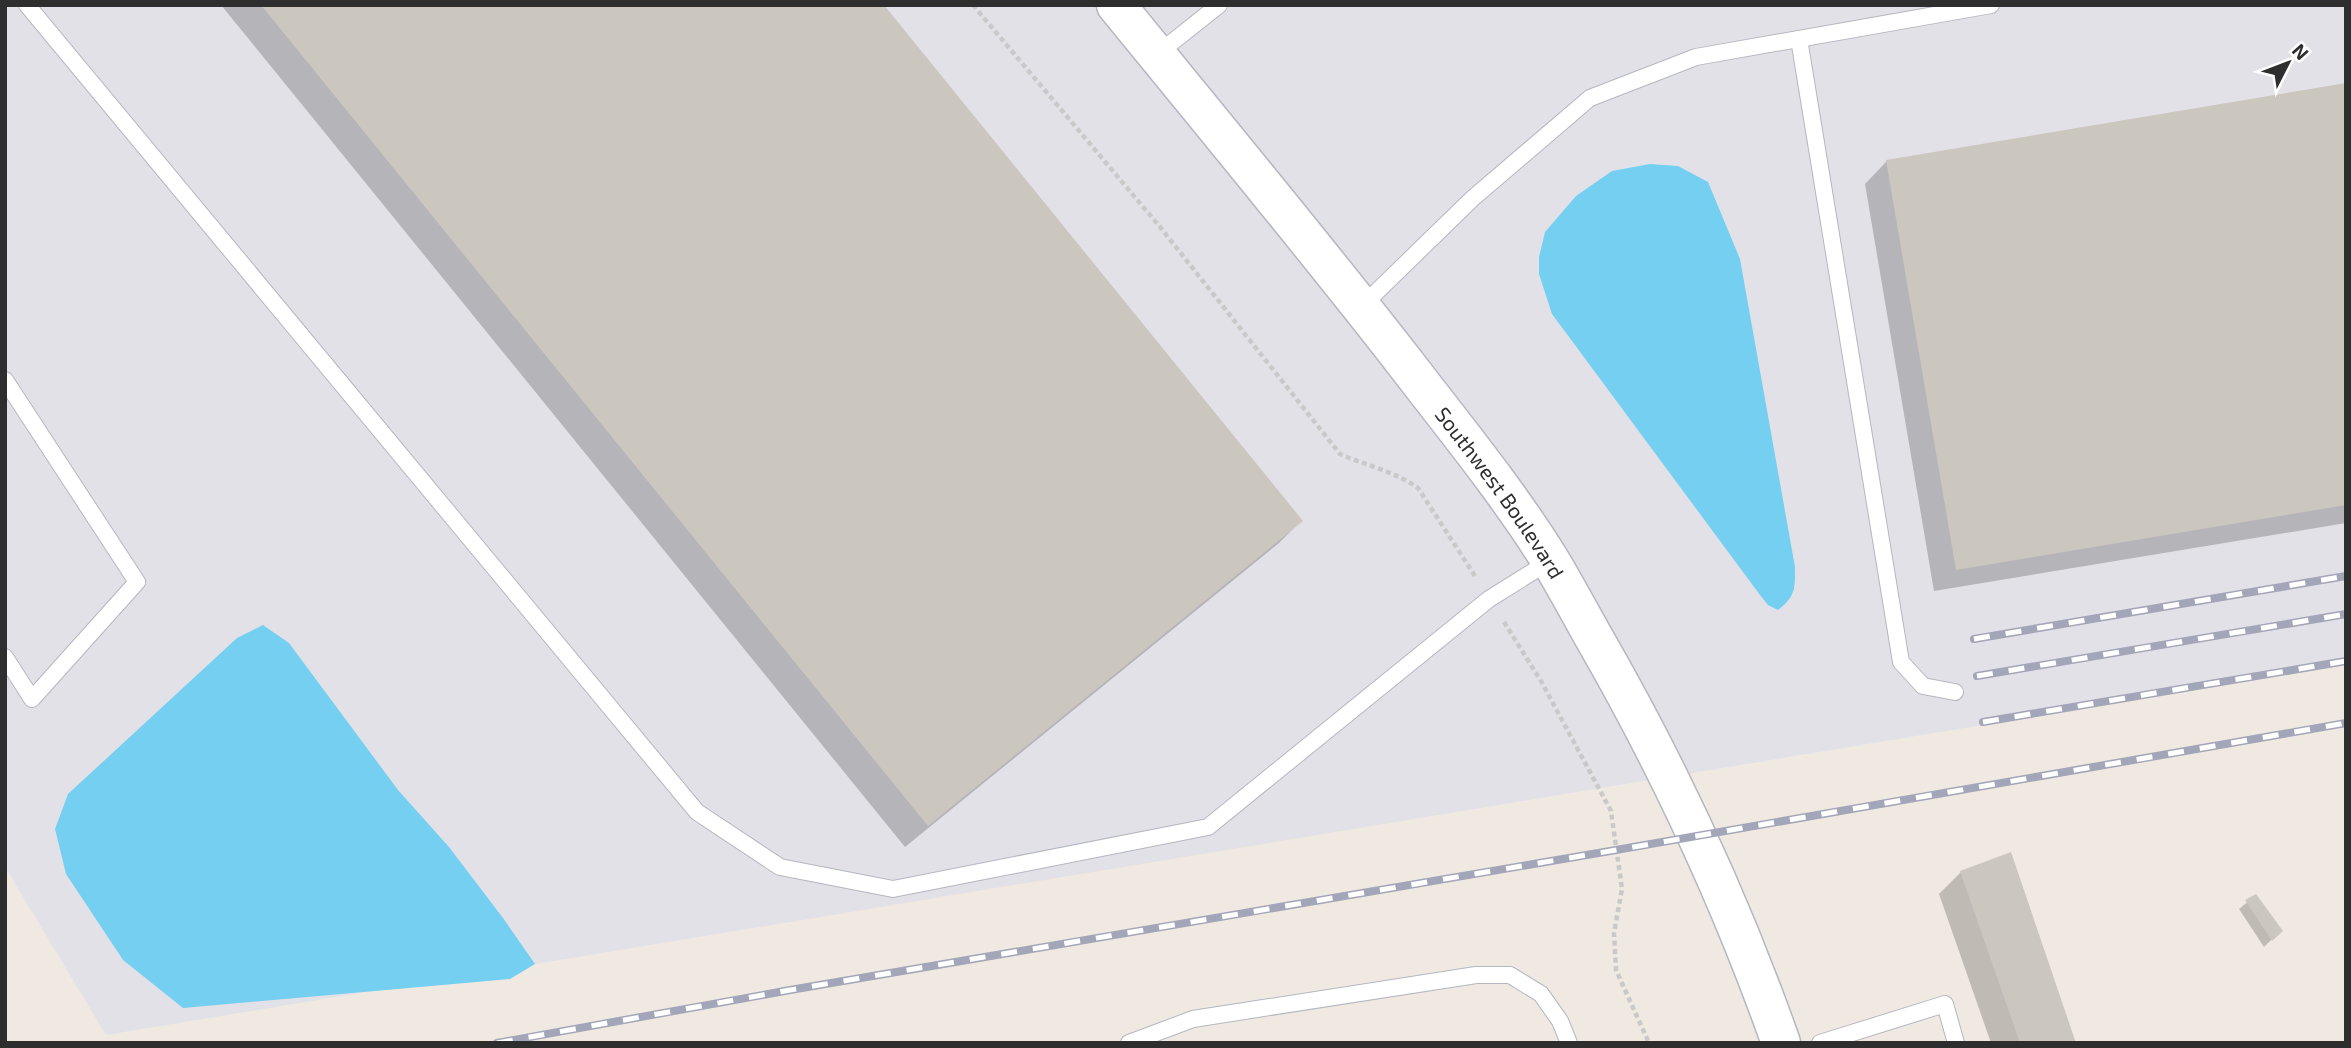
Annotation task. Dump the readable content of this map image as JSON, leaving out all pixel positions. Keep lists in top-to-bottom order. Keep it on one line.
{"streets":{"street":["Southwest Boulevard"]},"north":"top right"}
